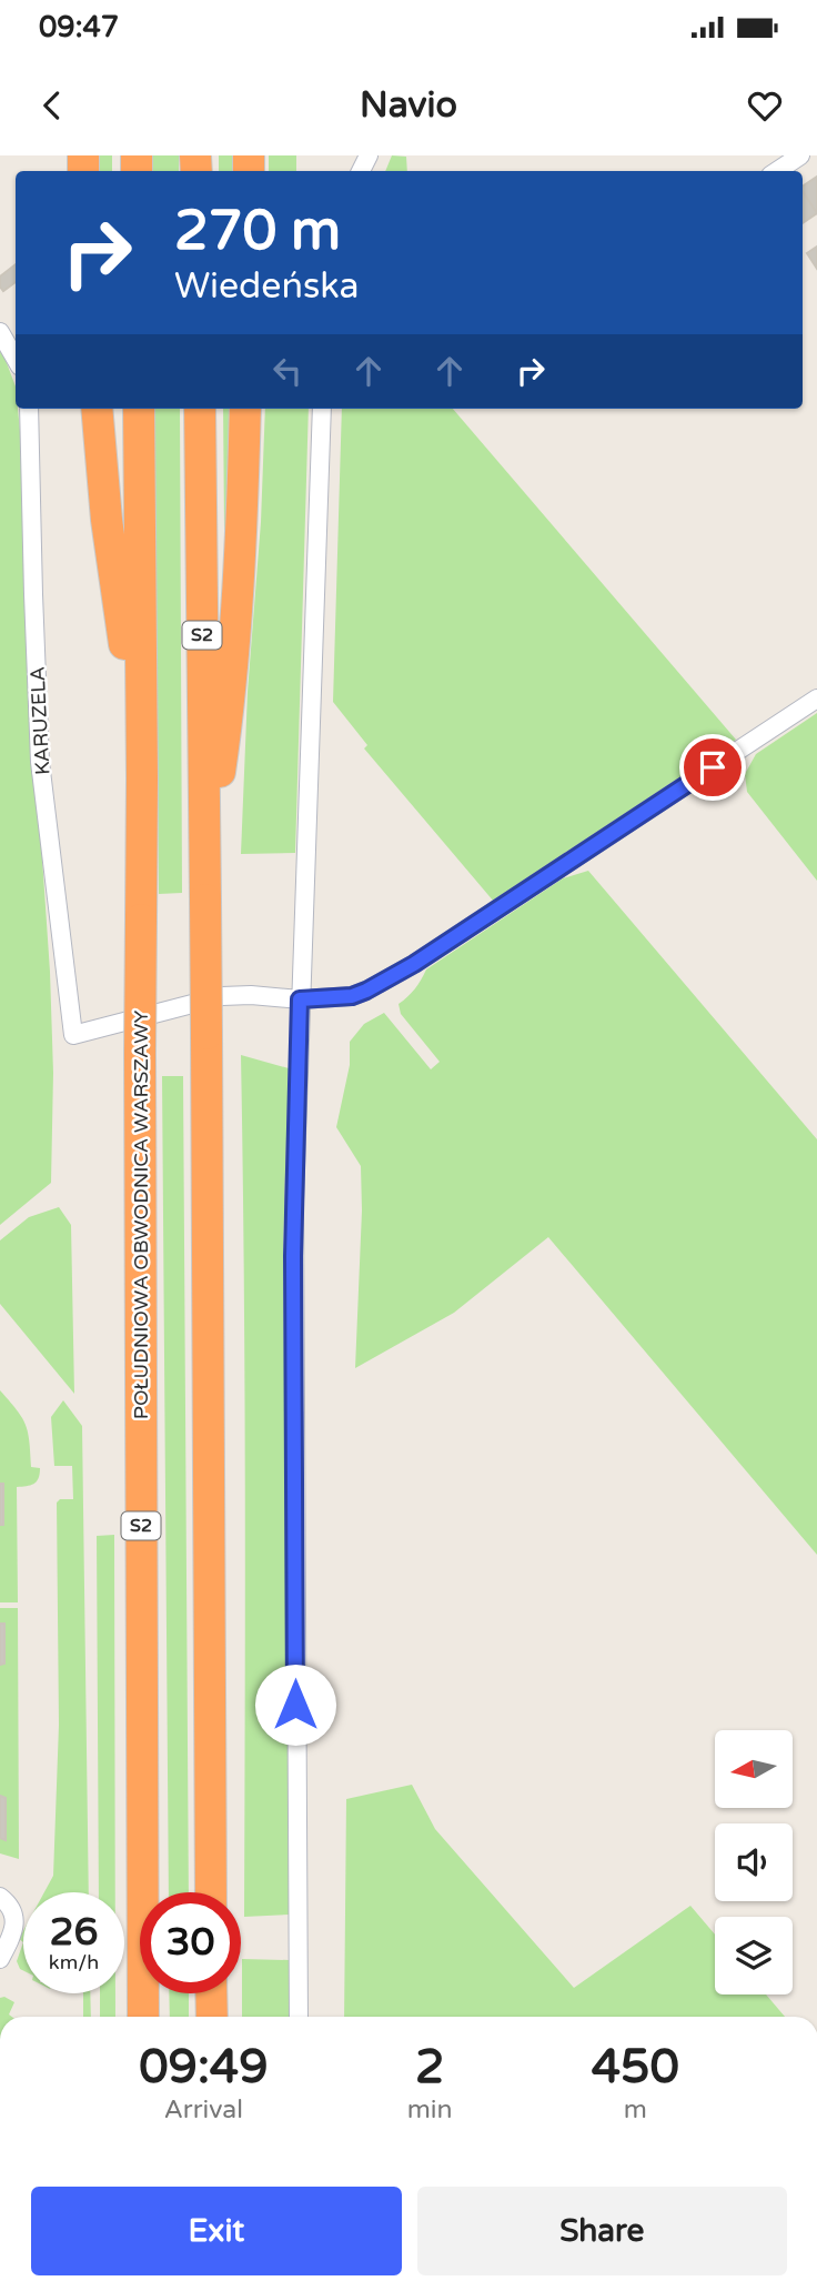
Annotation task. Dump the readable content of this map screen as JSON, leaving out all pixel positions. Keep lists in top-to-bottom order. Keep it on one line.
{"streets":{"highway":["S2","POŁUDNIOWA OBWODNICA WARSZAWY"],"street":["KARUZELA"]},"north":"left","page":{"status":"09:47","header":"Navio","turn":["270 m","Wiedeńska"],"speed":"26 km/h","limit":"30","eta":["09:49","Arrival","2","min","450","m"],"buttons":["Exit","Share"]}}
